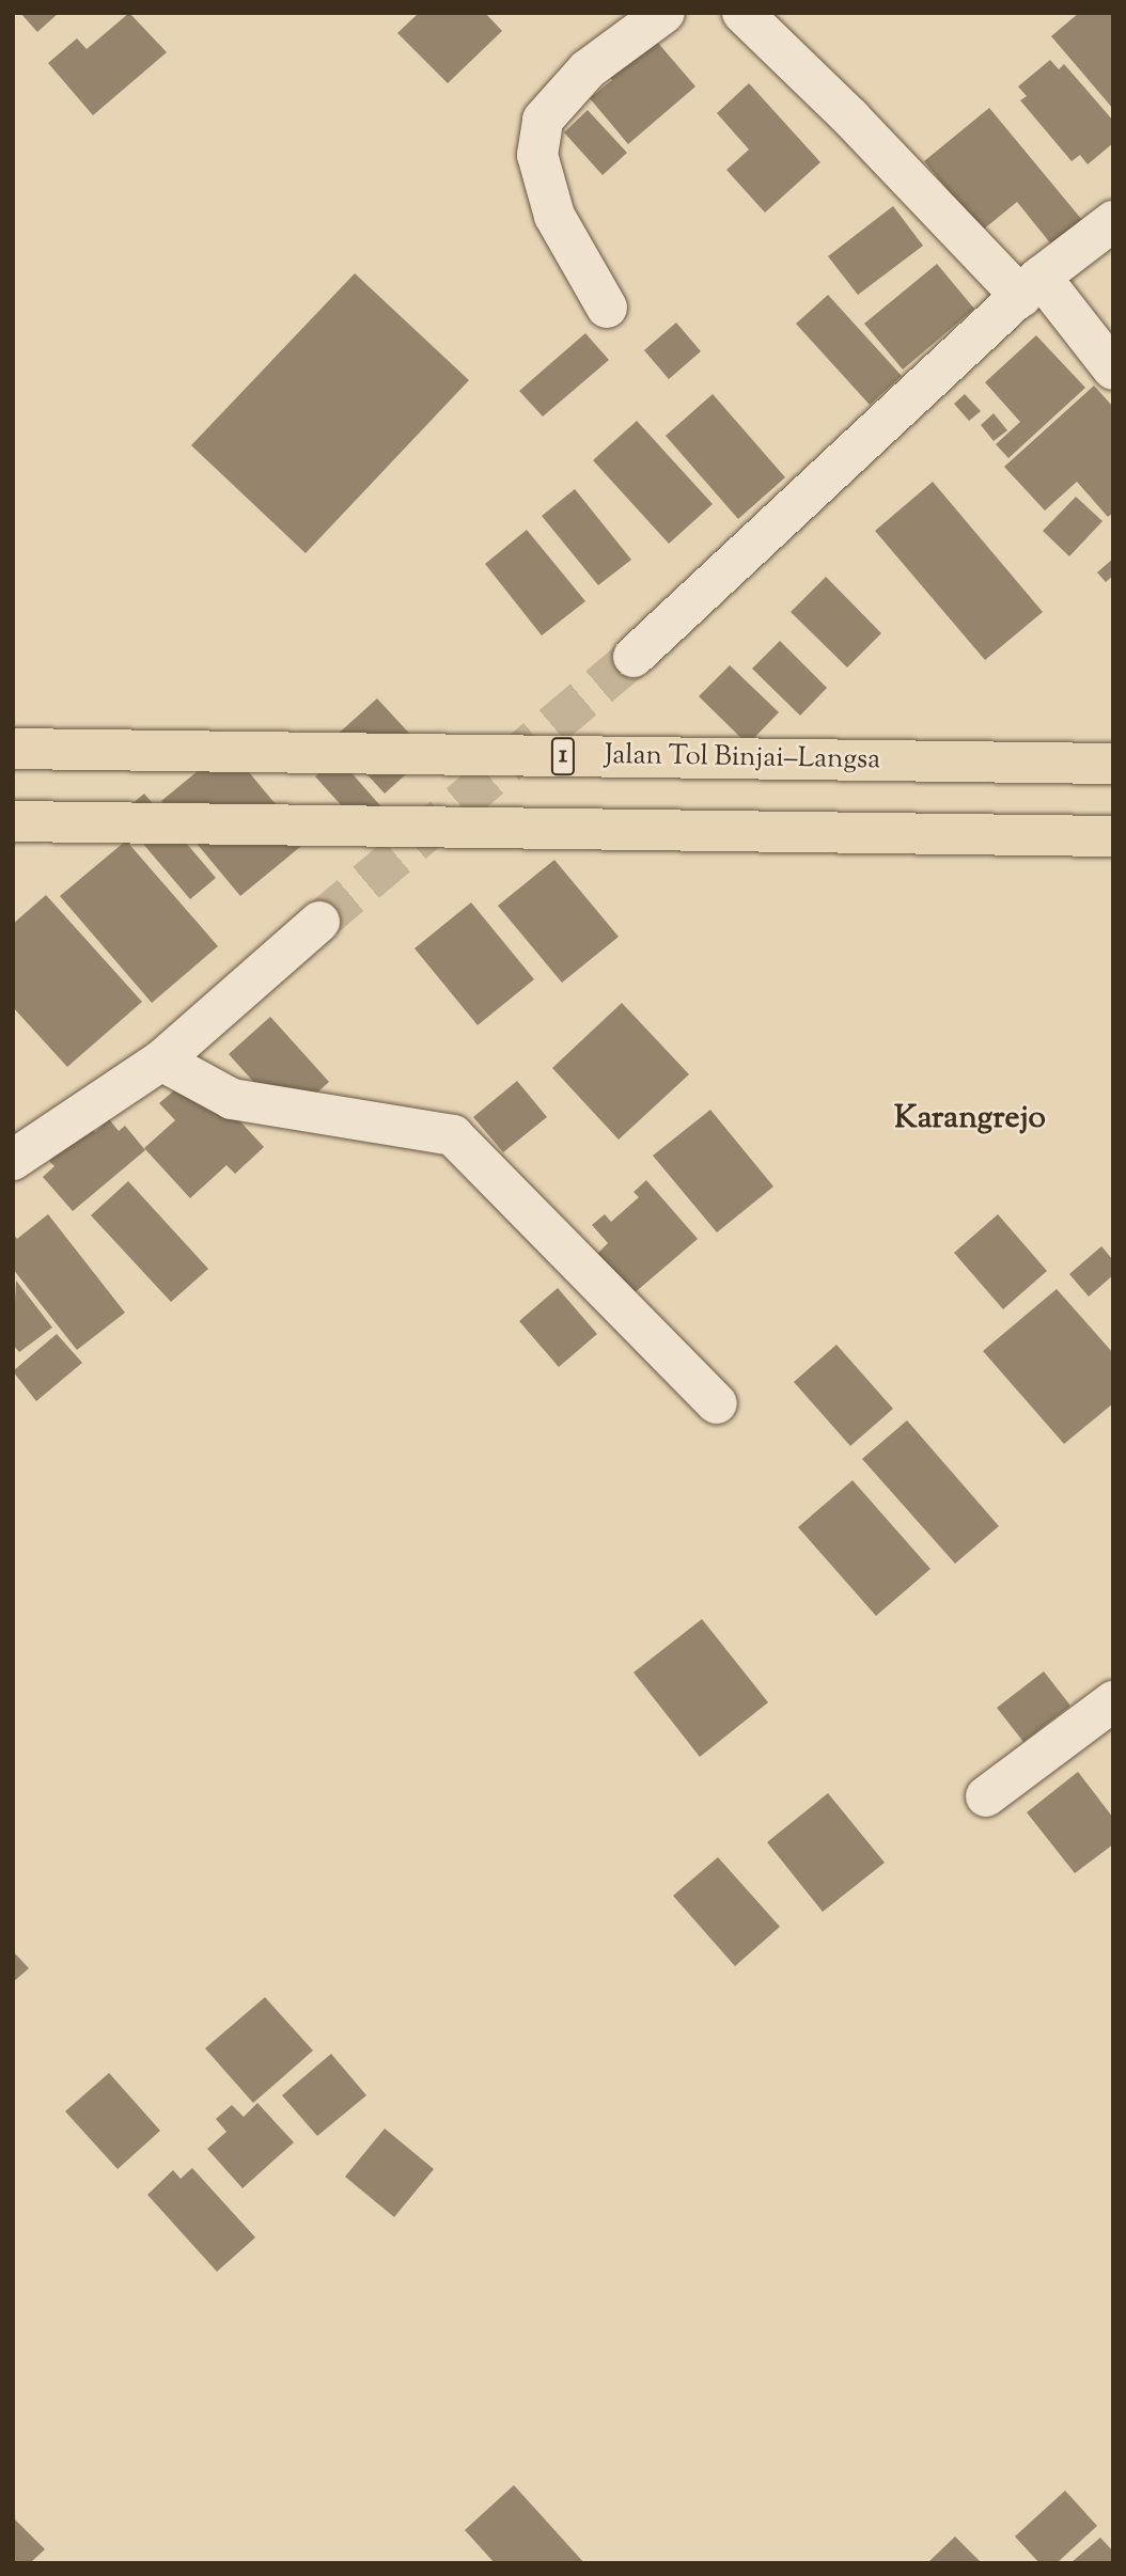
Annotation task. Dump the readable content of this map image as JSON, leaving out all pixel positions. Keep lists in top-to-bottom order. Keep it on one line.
{"streets":{"highway":["1","Jalan Tol Binjai–Langsa"]},"districts":["Karangrejo"]}
